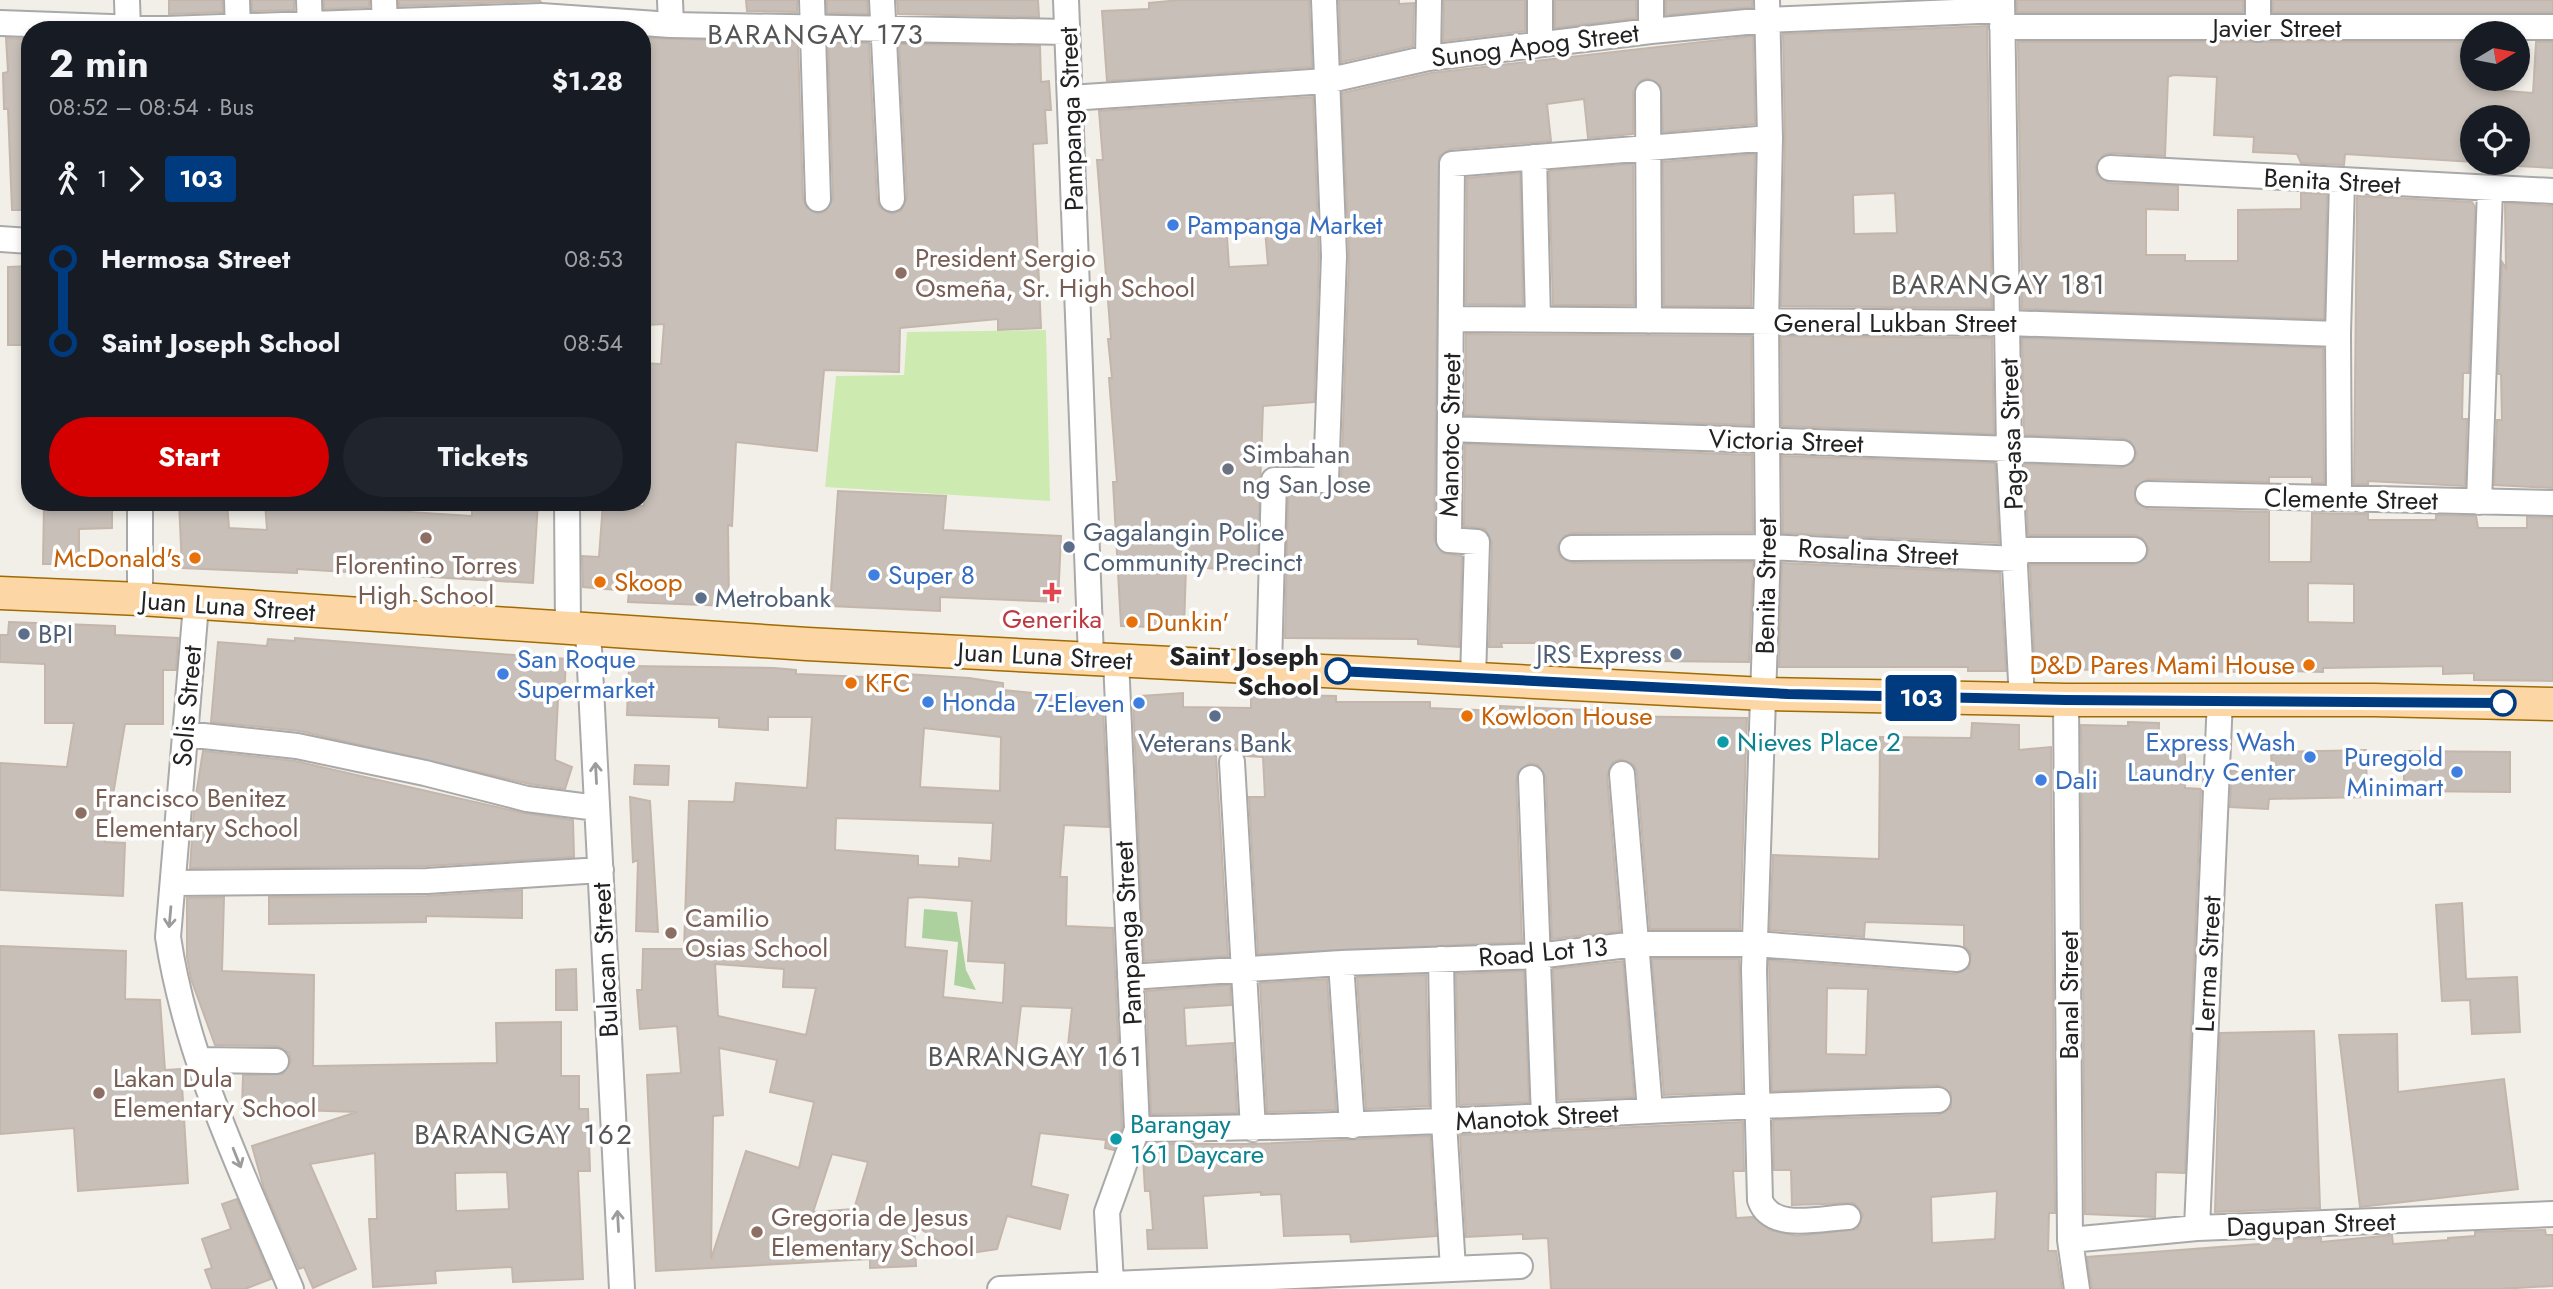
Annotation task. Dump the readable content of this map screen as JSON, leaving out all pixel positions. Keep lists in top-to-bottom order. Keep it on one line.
{"streets":{"main road":["Juan Luna Street"],"street":["Javier Street","Sunog Apog Street","Pampanga Street","Benita Street","General Lukban Street","Pag-asa Street","Manotoc Street","Victoria Street","Clemente Street","Rosalina Street","Solis Street","Road Lot 13","Bulacan Street","Lerma Street","Banal Street","Manotok Street","Dagupan Street"]},"crossings":[["Javier Street","Sunog Apog Street"],["Javier Street","Pag-asa Street"],["Sunog Apog Street","Pampanga Street"],["Sunog Apog Street","Benita Street"],["Sunog Apog Street","Pag-asa Street"],["Pampanga Street","Juan Luna Street"],["Pampanga Street","Road Lot 13"],["Pampanga Street","Manotok Street"],["Benita Street","General Lukban Street"],["Benita Street","Victoria Street"],["Benita Street","Rosalina Street"],["Benita Street","Juan Luna Street"],["Benita Street","Road Lot 13"],["Benita Street","Manotok Street"],["General Lukban Street","Pag-asa Street"],["General Lukban Street","Manotoc Street"],["Pag-asa Street","Victoria Street"],["Pag-asa Street","Rosalina Street"],["Pag-asa Street","Juan Luna Street"],["Manotoc Street","Victoria Street"],["Manotoc Street","Juan Luna Street"],["Juan Luna Street","Solis Street"],["Juan Luna Street","Bulacan Street"],["Juan Luna Street","Lerma Street"],["Juan Luna Street","Banal Street"],["Lerma Street","Dagupan Street"],["Banal Street","Dagupan Street"]],"one_way":["Solis Street","Bulacan Street"],"districts":["BARANGAY 173","BARANGAY 181","BARANGAY 161","BARANGAY 162"],"places":{"other":["Pampanga Market","President Sergio Osmeña, Sr. High School","Simbahan ng San Jose","Florentino Torres High School","Gagalangin Police Community Precinct","McDonald's","Super 8","Skoop","Metrobank","Dunkin'","BPI","JRS Express","D&D Pares Mami House","Saint Joseph School","San Roque Supermarket","KFC","Honda","7-Eleven","Veterans Bank","Kowloon House","Nieves Place 2","Express Wash Laundry Center","Puregold Minimart","Dali","Francisco Benitez Elementary School","Camilio Osias School","Lakan Dula Elementary School","Barangay 161 Daycare","Gregoria de Jesus Elementary School"],"health":["Generika"]},"lines":["bus line 103"],"north":"right","page":{"on_map":"103","heading":["2 min","08:52 – 08:54 · Bus","$1.28"],"legs":["1","103"],"list":[{"name":"Hermosa Street","value":"08:53"},{"name":"Saint Joseph School","value":"08:54"}],"buttons":["Start","Tickets"]}}
